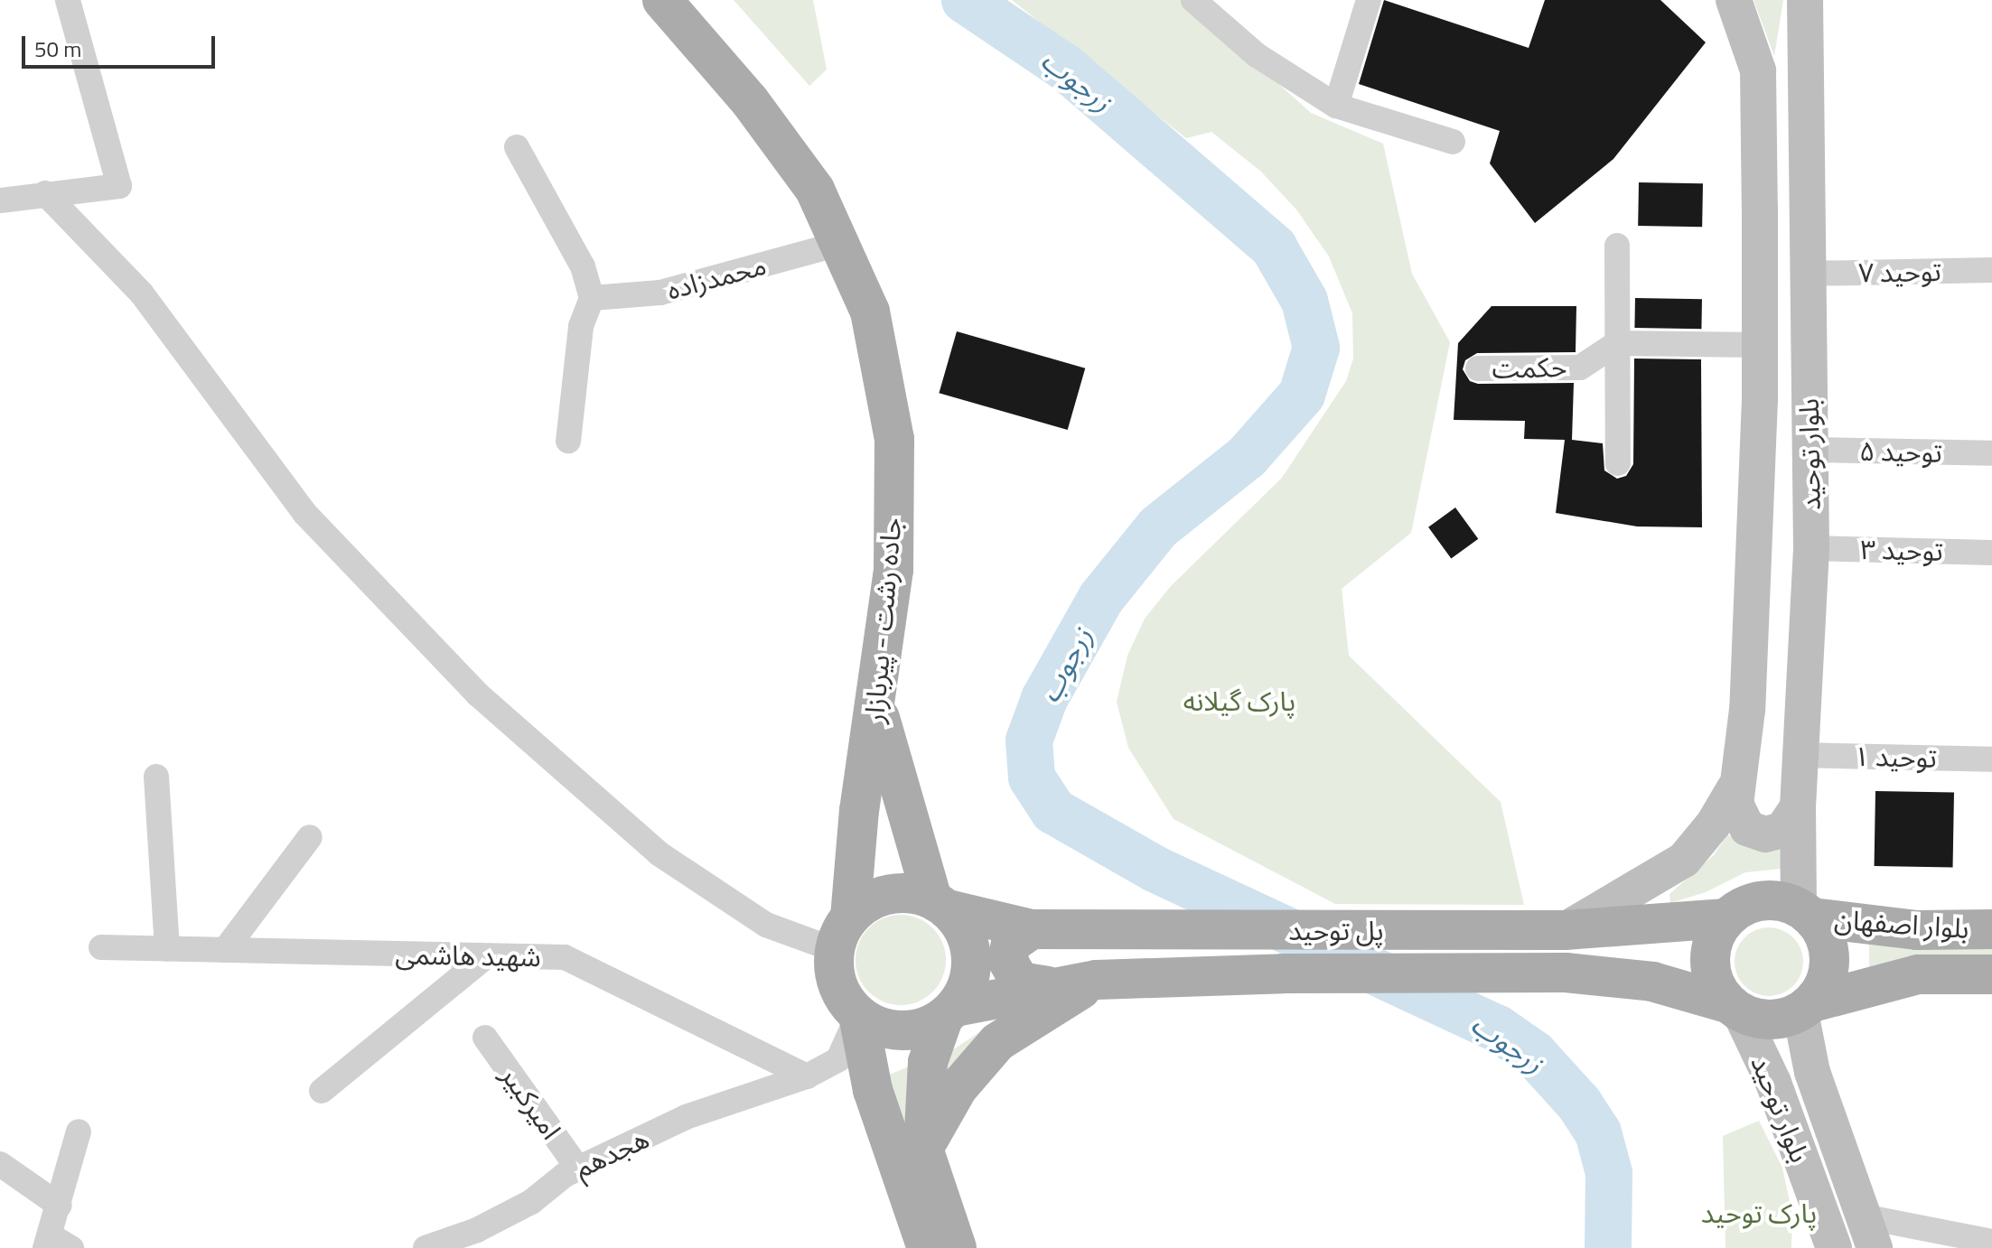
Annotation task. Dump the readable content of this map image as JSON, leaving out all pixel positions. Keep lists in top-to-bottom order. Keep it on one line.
{"streets":{"main road":["بلوار توحید","جاده رشت - پیربازار","بلوار اصفهان","پل توحید"],"street":["توحید ۷","محمدزاده","حکمت","توحید ۵","توحید ۳","توحید ۱","شهید هاشمی","امیرکبیر","هجدهم"]},"crossings":[["توحید ۷","بلوار توحید"],["محمدزاده","جاده رشت - پیربازار"],["توحید ۵","بلوار توحید"],["بلوار توحید","توحید ۳"],["بلوار توحید","توحید ۱"],["بلوار توحید","بلوار اصفهان"],["بلوار توحید","پل توحید"],["جاده رشت - پیربازار","پل توحید"],["جاده رشت - پیربازار","هجدهم"],["بلوار اصفهان","پل توحید"],["پل توحید","هجدهم"],["شهید هاشمی","هجدهم"],["امیرکبیر","هجدهم"]],"water":["زرجوب"],"parks":["پارک گیلانه","پارک توحید"],"scale_bar":"50 m"}
